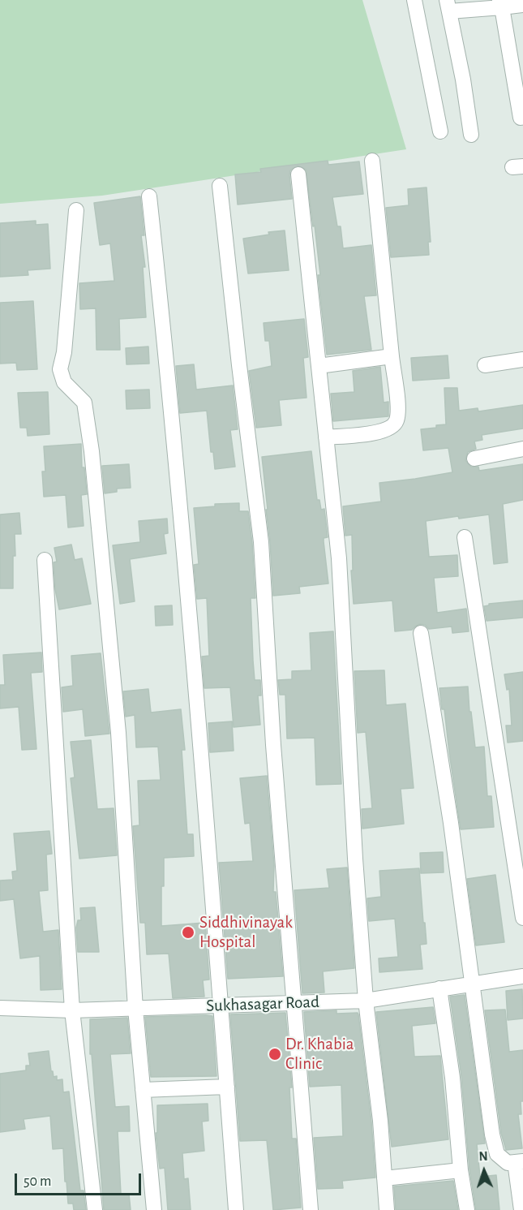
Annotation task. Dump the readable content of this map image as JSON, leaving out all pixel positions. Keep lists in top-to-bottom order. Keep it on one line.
{"streets":{"street":["Sukhasagar Road"]},"places":["Siddhivinayak Hospital","Dr. Khabia Clinic"],"scale_bar":"50 m","north":"top"}
